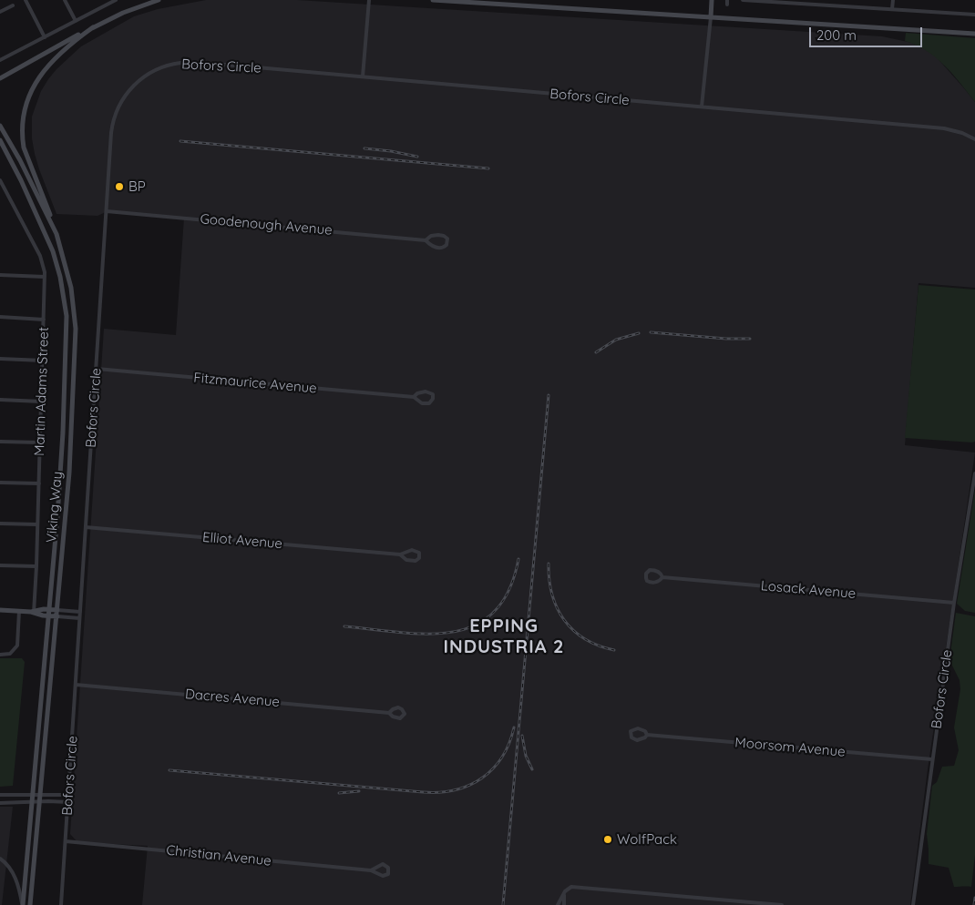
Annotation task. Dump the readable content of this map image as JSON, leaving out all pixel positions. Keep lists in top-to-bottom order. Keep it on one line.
{"streets":{"main road":["Viking Way"],"street":["Bofors Circle","Goodenough Avenue","Fitzmaurice Avenue","Martin Adams Street","Elliot Avenue","Losack Avenue","Dacres Avenue","Moorsom Avenue","Christian Avenue"]},"crossings":[["Bofors Circle","Goodenough Avenue"],["Bofors Circle","Fitzmaurice Avenue"],["Bofors Circle","Elliot Avenue"],["Bofors Circle","Losack Avenue"],["Bofors Circle","Dacres Avenue"],["Bofors Circle","Moorsom Avenue"],["Bofors Circle","Christian Avenue"]],"districts":["EPPING INDUSTRIA 2"],"places":["BP","WolfPack"],"scale_bar":"200 m"}
